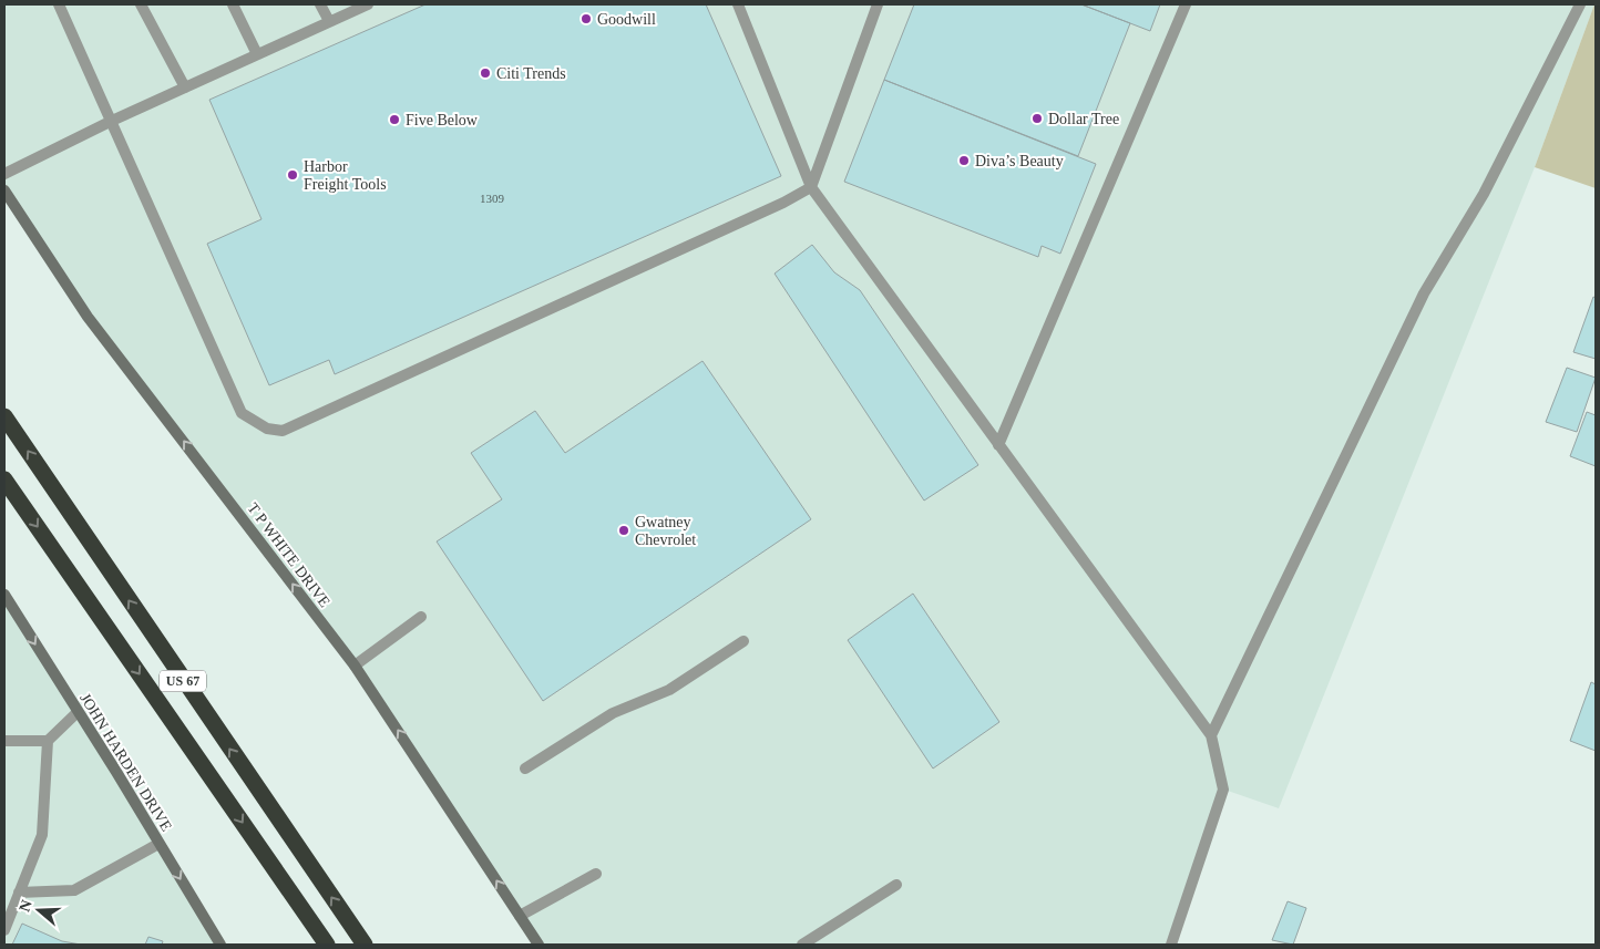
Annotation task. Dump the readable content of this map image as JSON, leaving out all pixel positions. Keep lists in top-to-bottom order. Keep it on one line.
{"streets":{"highway":["US 67"],"main road":["T P WHITE DRIVE","JOHN HARDEN DRIVE"]},"one_way":["T P WHITE DRIVE","JOHN HARDEN DRIVE"],"places":["Goodwill","Citi Trends","Dollar Tree","Five Below","Diva’s Beauty","Harbor Freight Tools","Gwatney Chevrolet"],"house_numbers":["1309"],"north":"left"}
